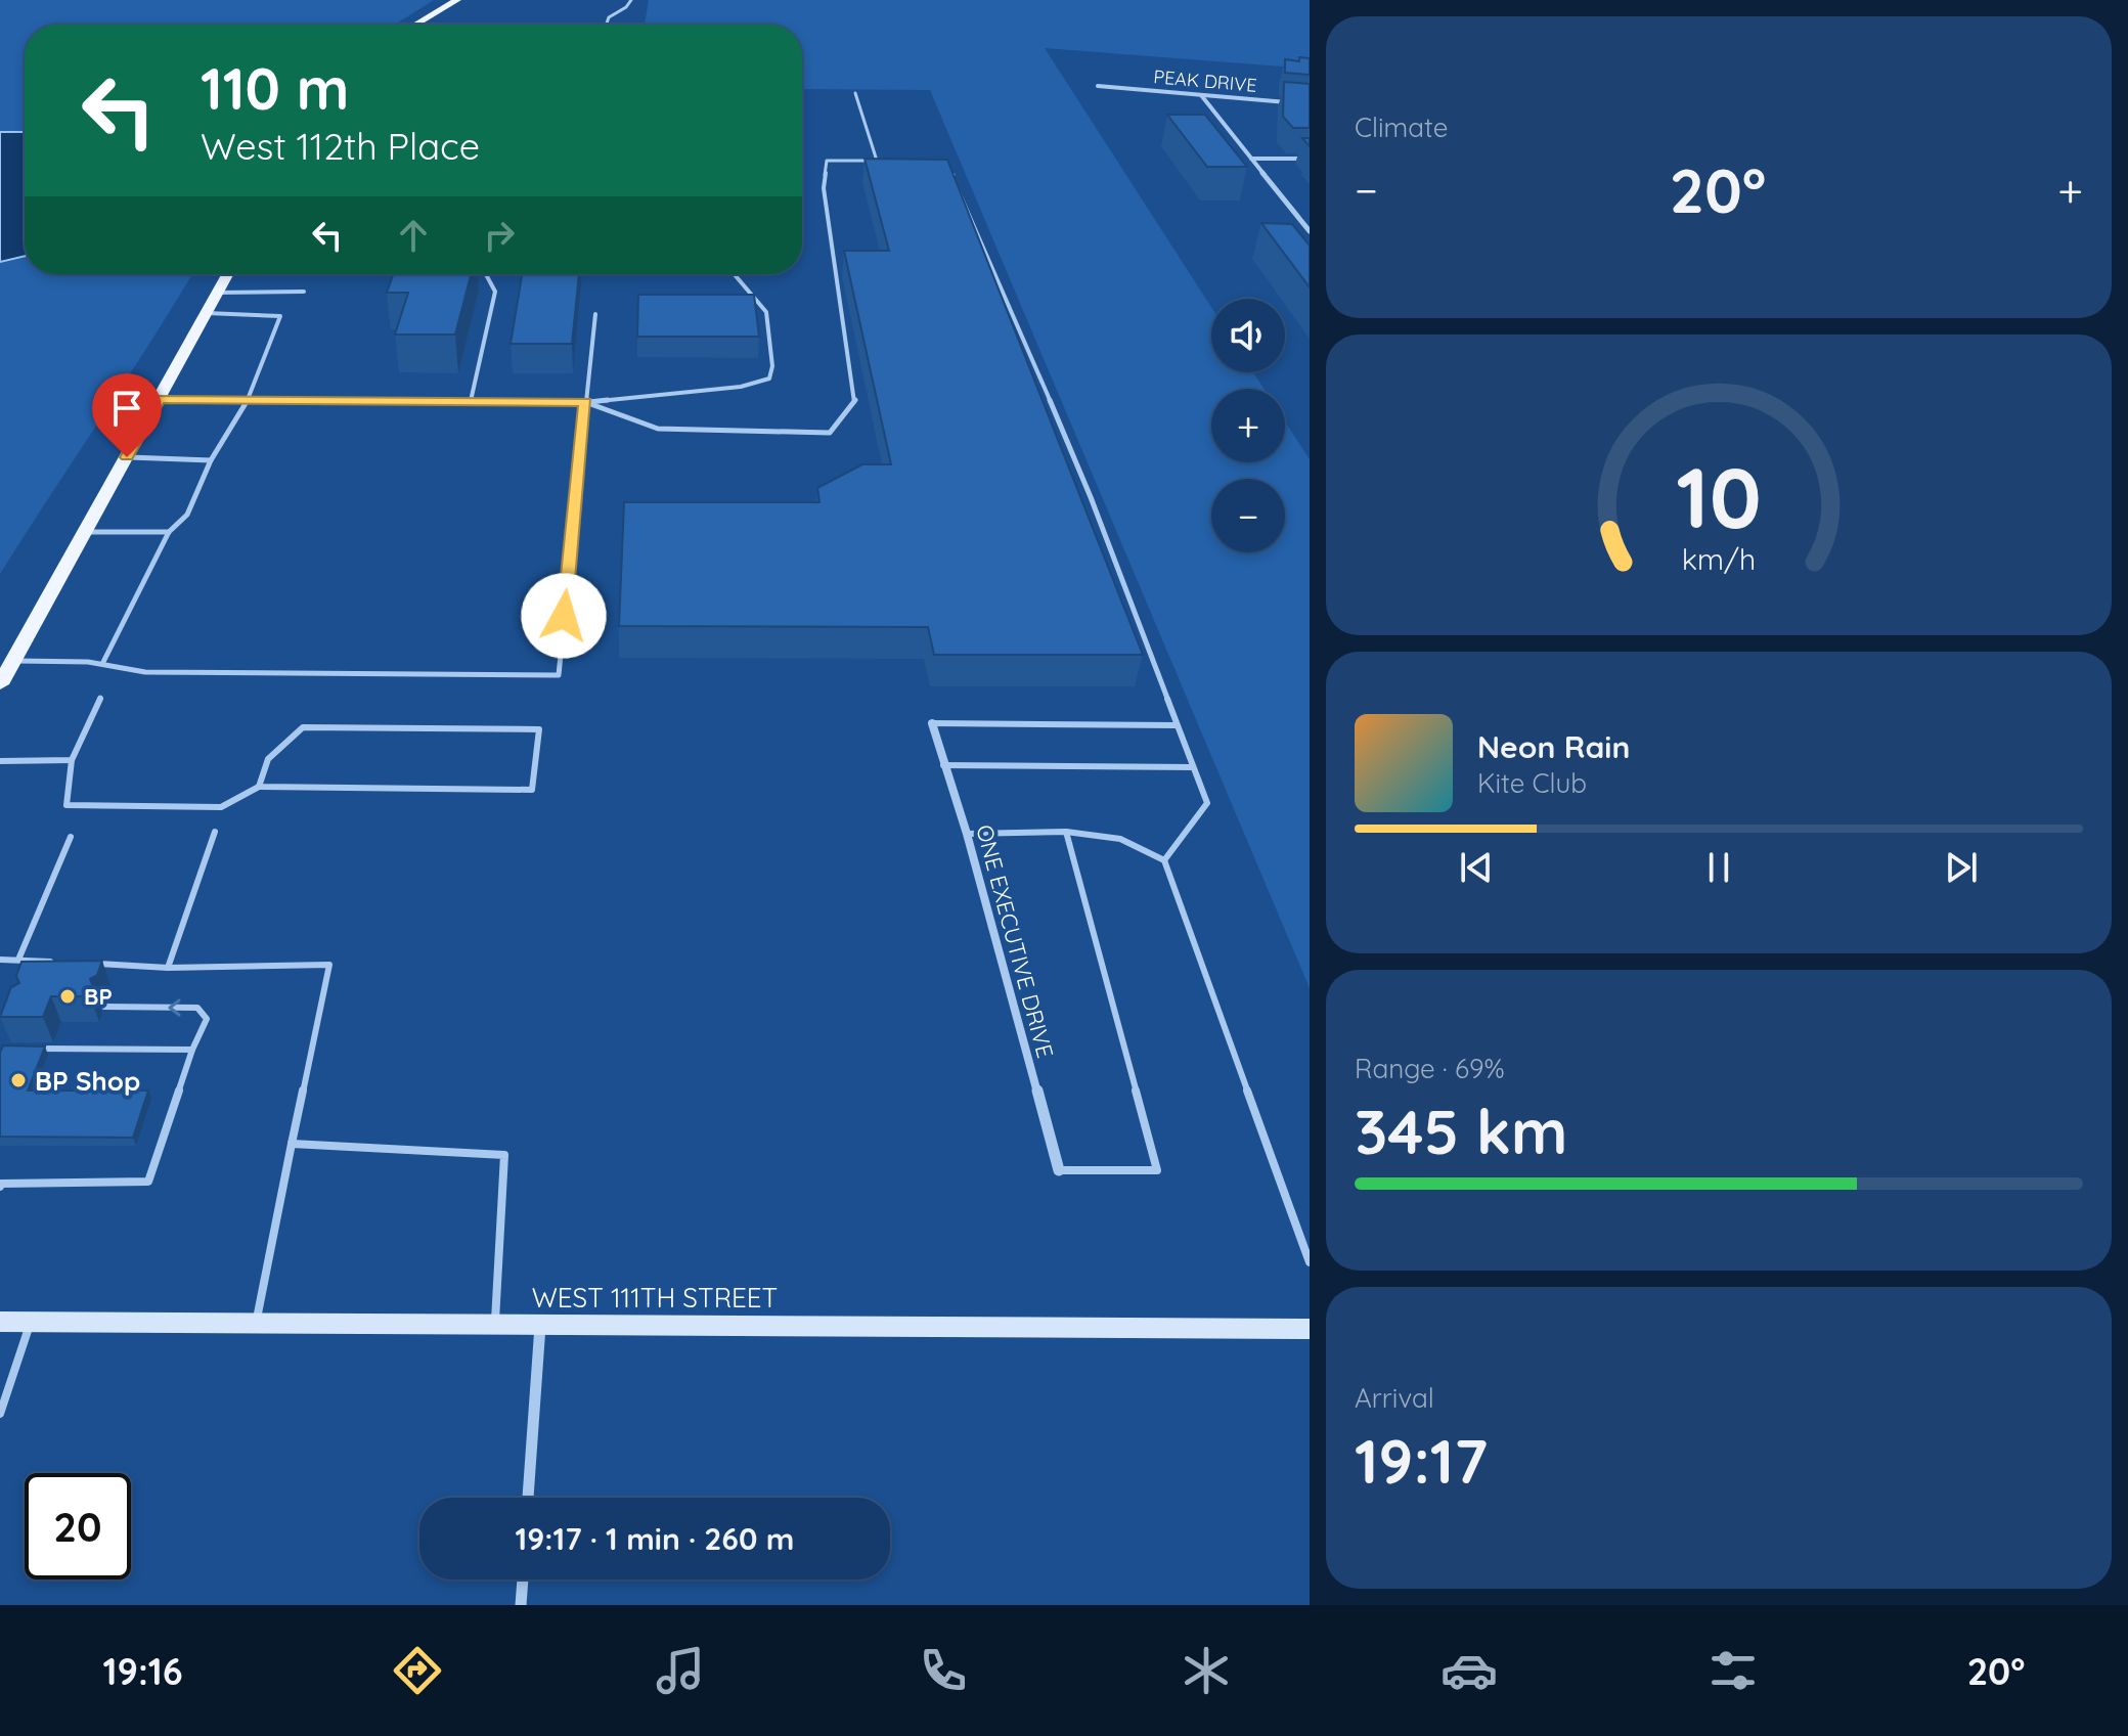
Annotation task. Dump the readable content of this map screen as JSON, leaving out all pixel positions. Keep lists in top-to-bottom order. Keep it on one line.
{"streets":{"main road":["WEST 111TH STREET"],"street":["PEAK DRIVE","ONE EXECUTIVE DRIVE"]},"places":["BP","BP Shop"],"page":{"tile":["Climate",["Range · 69%","345 km"],["Arrival","19:17"]],"turn":["110 m","West 112th Place"],"heat":["−","20°","+"],"map_buttons":["+","−"],"song":["Neon Rain","Kite Club"],"limit":"20","trip":"19:17 · 1 min · 260 m","tabs":["19:16","20°"],"gauge":["10","km/h"]}}
